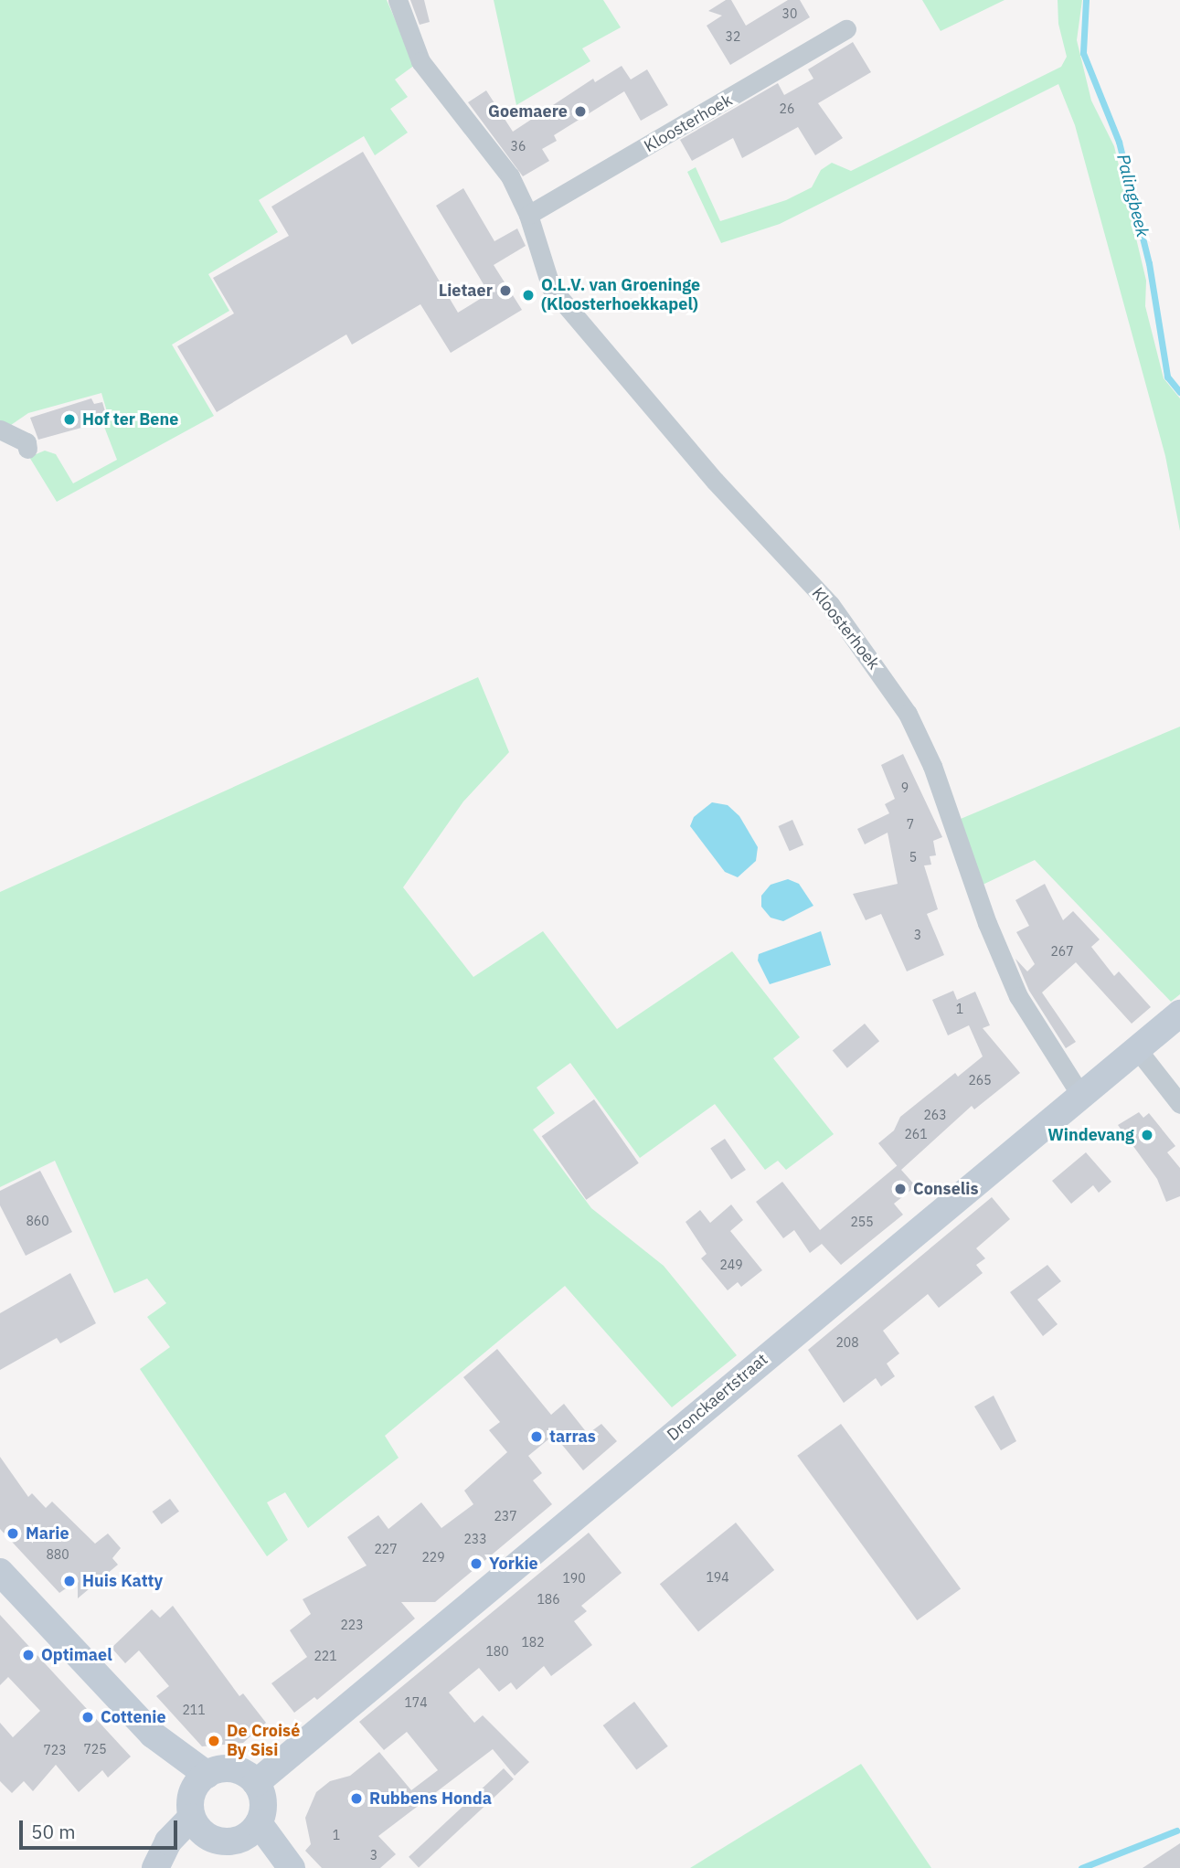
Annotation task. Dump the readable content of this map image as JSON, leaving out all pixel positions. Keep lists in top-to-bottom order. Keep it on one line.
{"streets":{"main road":["Dronckaertstraat"],"street":["Kloosterhoek"]},"crossings":[["Kloosterhoek","Dronckaertstraat"]],"water":["Palingbeek"],"places":["Goemaere","Lietaer","O.L.V. van Groeninge (Kloosterhoekkapel)","Hof ter Bene","Windevang","Conselis","tarras","Marie","Yorkie","Huis Katty","Optimael","Cottenie","De Croisé By Sisi","Rubbens Honda"],"house_numbers":["30","32","26","36","9","7","5","3","267","1","265","263","261","860","255","249","208","237","233","227","880","229","194","190","186","223","182","180","221","174","211","725","723","1","3"],"scale_bar":"50 m"}
